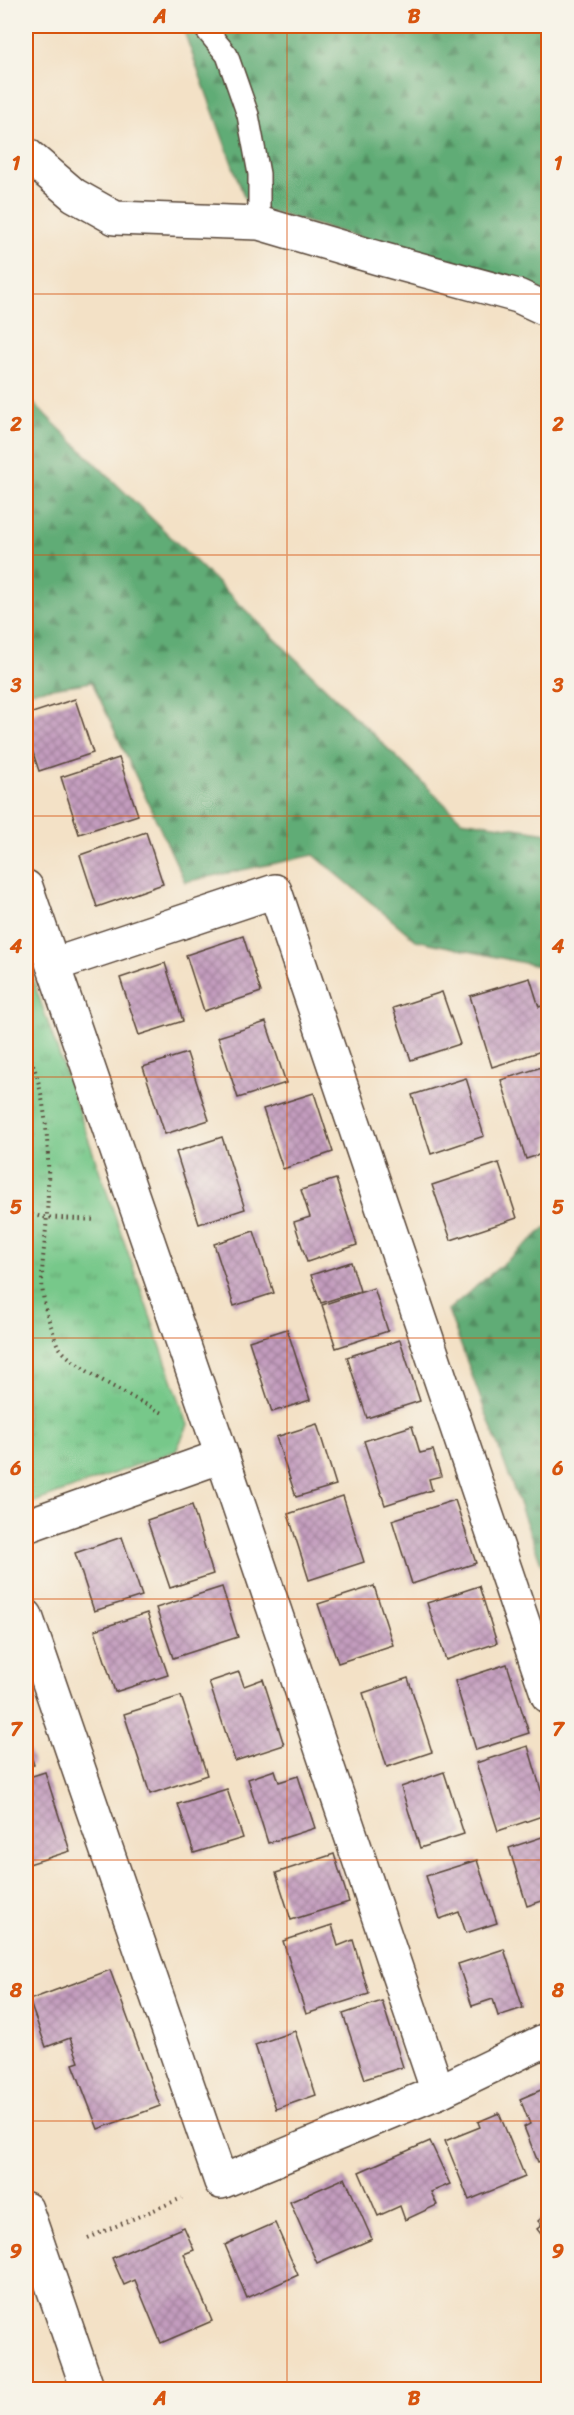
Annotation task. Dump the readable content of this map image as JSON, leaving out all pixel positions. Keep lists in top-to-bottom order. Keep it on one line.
{"grid":{"columns":["A","B"],"rows":["1","2","3","4","5","6","7","8","9"]}}
